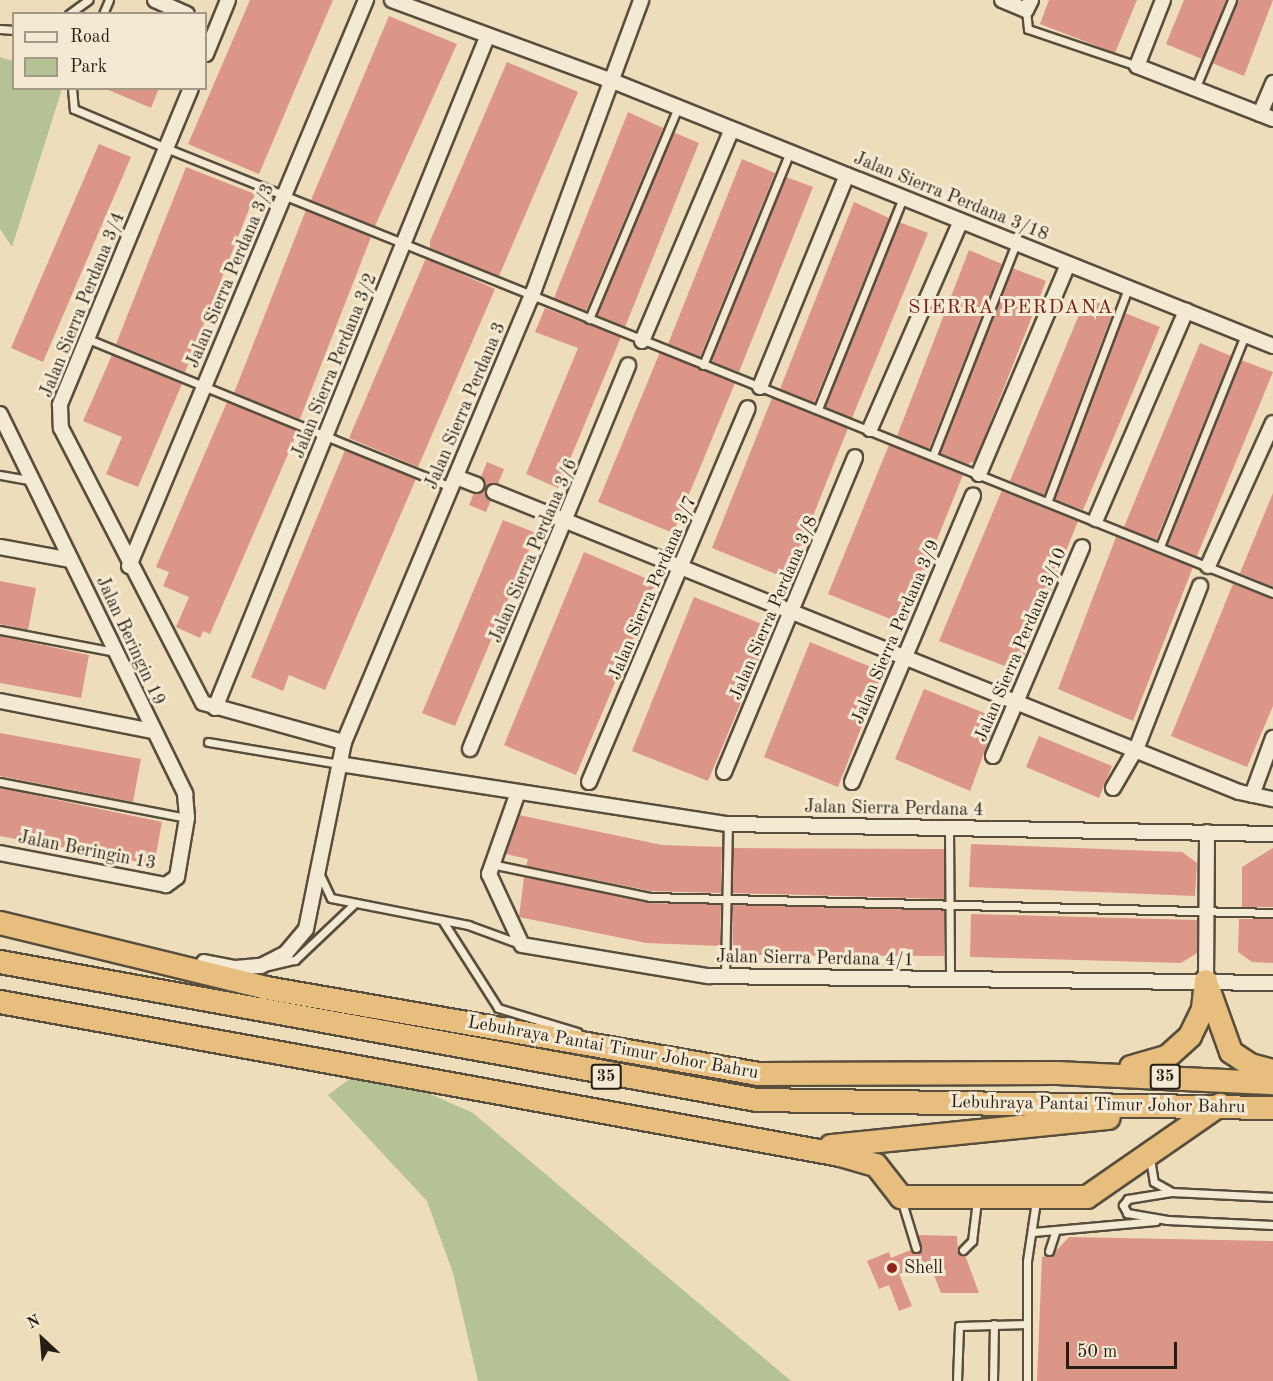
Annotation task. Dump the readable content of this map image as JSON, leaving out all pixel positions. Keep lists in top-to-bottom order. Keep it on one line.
{"streets":{"highway":["Lebuhraya Pantai Timur Johor Bahru","35"],"street":["Jalan Sierra Perdana 3/18","Jalan Sierra Perdana 3/3","Jalan Sierra Perdana 3/4","Jalan Sierra Perdana 3/2","Jalan Sierra Perdana 3","Jalan Sierra Perdana 3/6","Jalan Sierra Perdana 3/7","Jalan Sierra Perdana 3/8","Jalan Sierra Perdana 3/9","Jalan Beringin 19","Jalan Sierra Perdana 3/10","Jalan Sierra Perdana 4","Jalan Beringin 13","Jalan Sierra Perdana 4/1"]},"crossings":[["Jalan Sierra Perdana 3/18","Jalan Sierra Perdana 3/2"],["Jalan Sierra Perdana 3/18","Jalan Sierra Perdana 3"],["Jalan Sierra Perdana 3/3","Jalan Sierra Perdana 3/4"],["Jalan Sierra Perdana 3/4","Jalan Sierra Perdana 3/2"],["Jalan Sierra Perdana 3","Jalan Sierra Perdana 4"],["Jalan Beringin 19","Jalan Beringin 13"]],"districts":["SIERRA PERDANA"],"places":["Shell"],"legend":["Road","Park"],"scale_bar":"50 m","north":"top left"}
